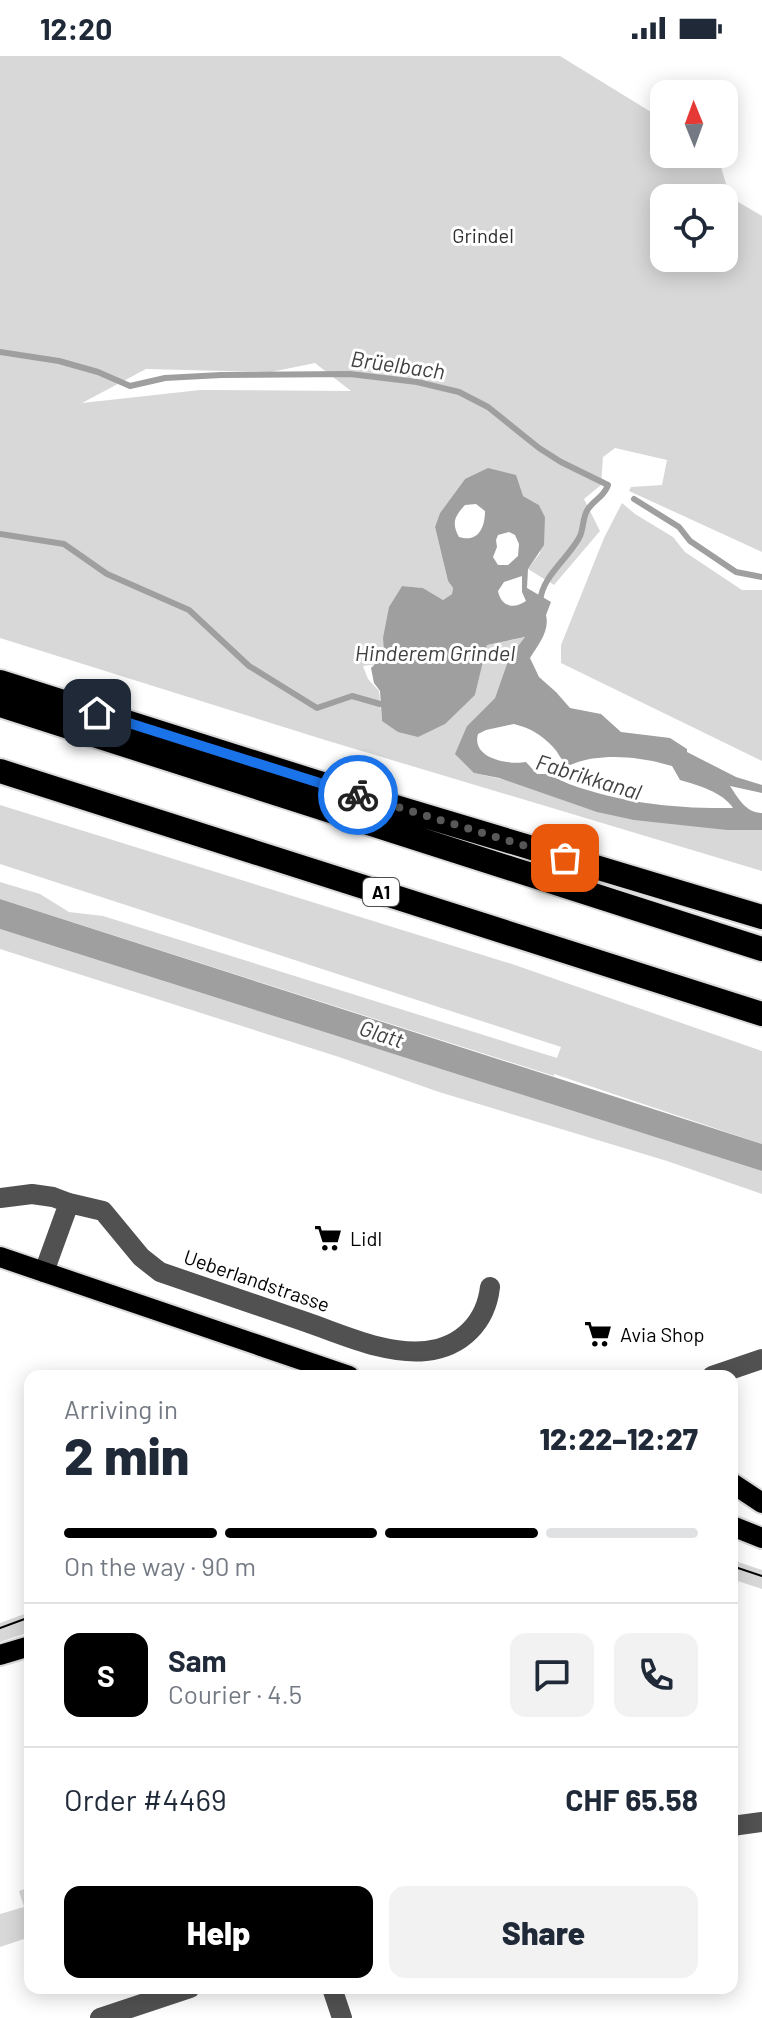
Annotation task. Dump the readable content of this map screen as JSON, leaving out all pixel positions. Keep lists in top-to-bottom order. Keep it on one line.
{"streets":{"highway":["A1"],"street":["Ueberlandstrasse"]},"water":["Brüelbach","Hinderem Grindel","Fabrikkanal","Glatt"],"parks":["Grindel"],"places":{"supermarket":["Lidl","Avia Shop"]},"north":"top","page":{"status":"12:20","heading":["2 min","Arriving in","12:22–12:27"],"panel":["Sam","Courier · 4.5","Order #4469","CHF 65.58"],"bar":"On the way · 90 m","round":"S","buttons":["Help","Share"]}}
